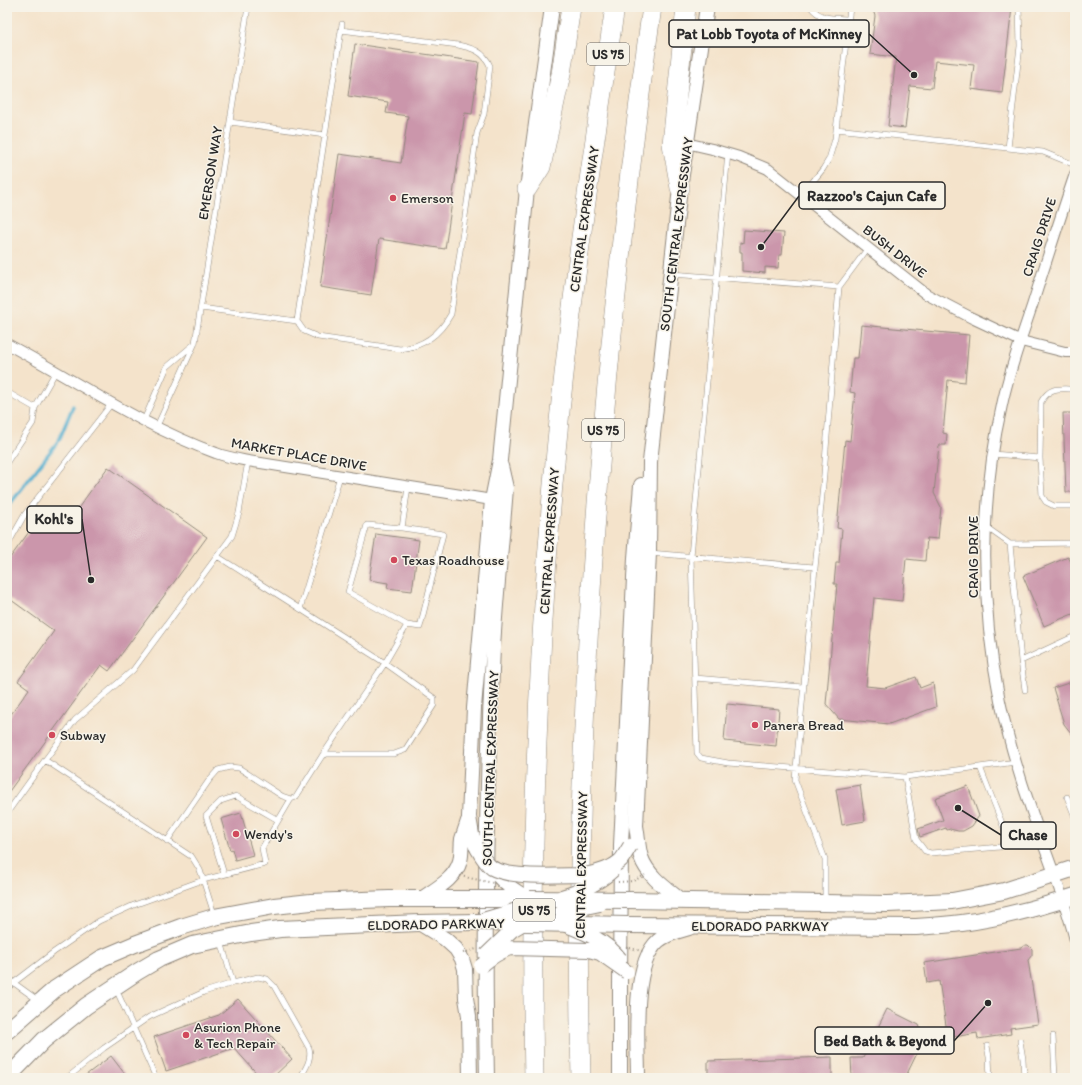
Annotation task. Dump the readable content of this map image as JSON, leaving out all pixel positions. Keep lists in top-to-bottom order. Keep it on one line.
{"streets":{"highway":["US 75","CENTRAL EXPRESSWAY"],"main road":["SOUTH CENTRAL EXPRESSWAY","ELDORADO PARKWAY"],"street":["CRAIG DRIVE","BUSH DRIVE","MARKET PLACE DRIVE"],"lane":["EMERSON WAY"]},"crossings":[["EMERSON WAY","MARKET PLACE DRIVE"],["SOUTH CENTRAL EXPRESSWAY","BUSH DRIVE"],["SOUTH CENTRAL EXPRESSWAY","MARKET PLACE DRIVE"],["CRAIG DRIVE","BUSH DRIVE"],["CRAIG DRIVE","ELDORADO PARKWAY"]],"places":["Pat Lobb Toyota of McKinney","Emerson","Razzoo's Cajun Cafe","Texas Roadhouse","Kohl's","Panera Bread","Subway","Chase","Wendy's","Bed Bath & Beyond","Asurion Phone & Tech Repair"]}
